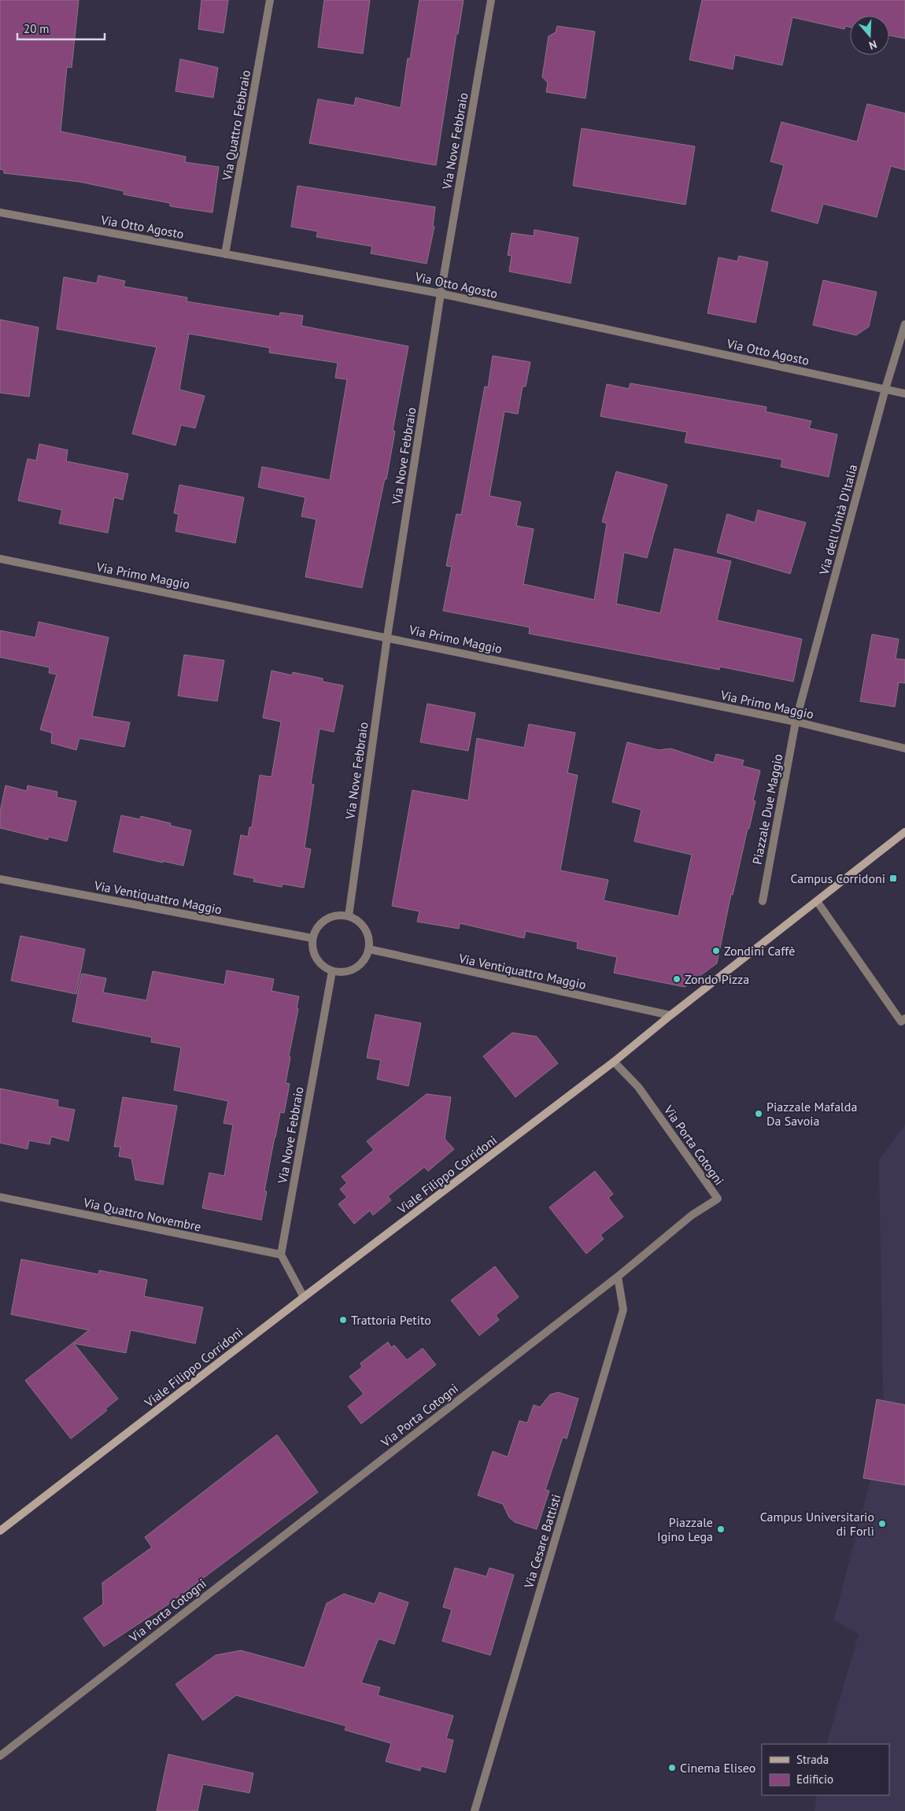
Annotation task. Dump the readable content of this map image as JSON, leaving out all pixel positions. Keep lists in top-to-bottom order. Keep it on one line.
{"streets":{"main road":["Viale Filippo Corridoni"],"street":["Via Quattro Febbraio","Via Nove Febbraio","Via Otto Agosto","Via dell'Unità D'Italia","Via Primo Maggio","Piazzale Due Maggio","Via Ventiquattro Maggio","Via Porta Cotogni","Via Quattro Novembre","Via Cesare Battisti"]},"crossings":[["Via Quattro Febbraio","Via Otto Agosto"],["Via Nove Febbraio","Via Otto Agosto"],["Via Nove Febbraio","Via Primo Maggio"],["Via Nove Febbraio","Via Ventiquattro Maggio"],["Via Nove Febbraio","Via Quattro Novembre"],["Via Otto Agosto","Via dell'Unità D'Italia"],["Via dell'Unità D'Italia","Via Primo Maggio"],["Via dell'Unità D'Italia","Piazzale Due Maggio"],["Via Primo Maggio","Piazzale Due Maggio"],["Via Ventiquattro Maggio","Viale Filippo Corridoni"],["Via Porta Cotogni","Viale Filippo Corridoni"],["Via Porta Cotogni","Via Cesare Battisti"]],"places":{"transit":["Campus Corridoni"],"other":["Zondini Caffè","Zondo Pizza","Piazzale Mafalda Da Savoia","Trattoria Petito","Campus Universitario di Forlì","Piazzale Igino Lega","Cinema Eliseo"]},"legend":["Strada","Edificio"],"scale_bar":"20 m","north":"bottom"}
